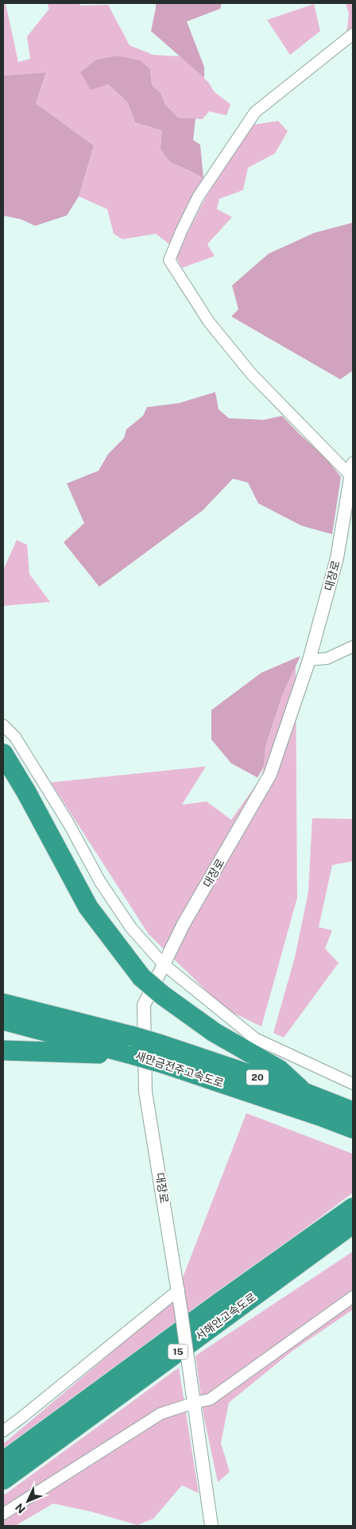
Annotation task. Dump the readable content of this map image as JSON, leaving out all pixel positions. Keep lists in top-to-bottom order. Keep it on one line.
{"streets":{"highway":["새만금전주고속도로","20","서해안고속도로","15"],"street":["대장로"]},"north":"bottom left"}
